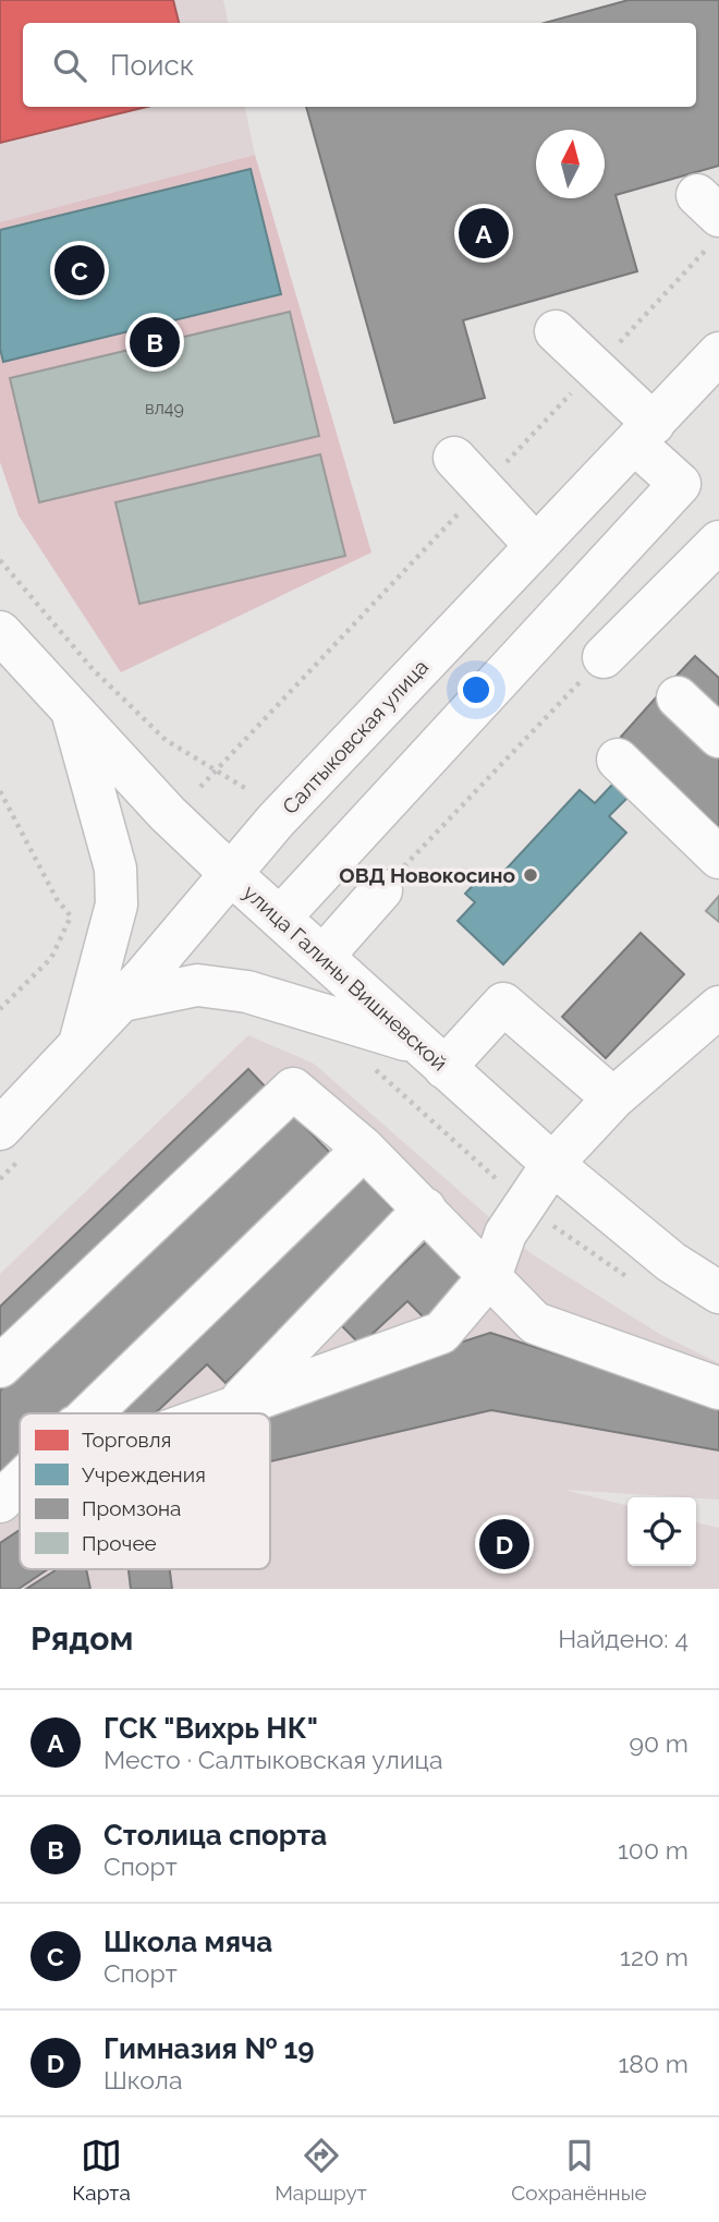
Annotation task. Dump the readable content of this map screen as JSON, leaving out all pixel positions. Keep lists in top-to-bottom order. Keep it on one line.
{"streets":{"street":["Салтыковская улица","улица Галины Вишневской"]},"crossings":[["Салтыковская улица","улица Галины Вишневской"]],"places":["ОВД Новокосино"],"house_numbers":["вл49"],"legend":["Торговля","Учреждения","Промзона","Прочее"],"north":"top","page":{"search":"Поиск","pins":["A","C","B","D"],"heading":["Рядом","Найдено: 4"],"list":[{"mark":"A","name":"ГСК \"Вихрь НК\"","note":"Место · Салтыковская улица","value":"90 m"},{"mark":"B","name":"Столица спорта","note":"Спорт","value":"100 m"},{"mark":"C","name":"Школа мяча","note":"Спорт","value":"120 m"},{"mark":"D","name":"Гимназия № 19","note":"Школа","value":"180 m"}],"nav":["Карта","Маршрут","Сохранённые"]}}
